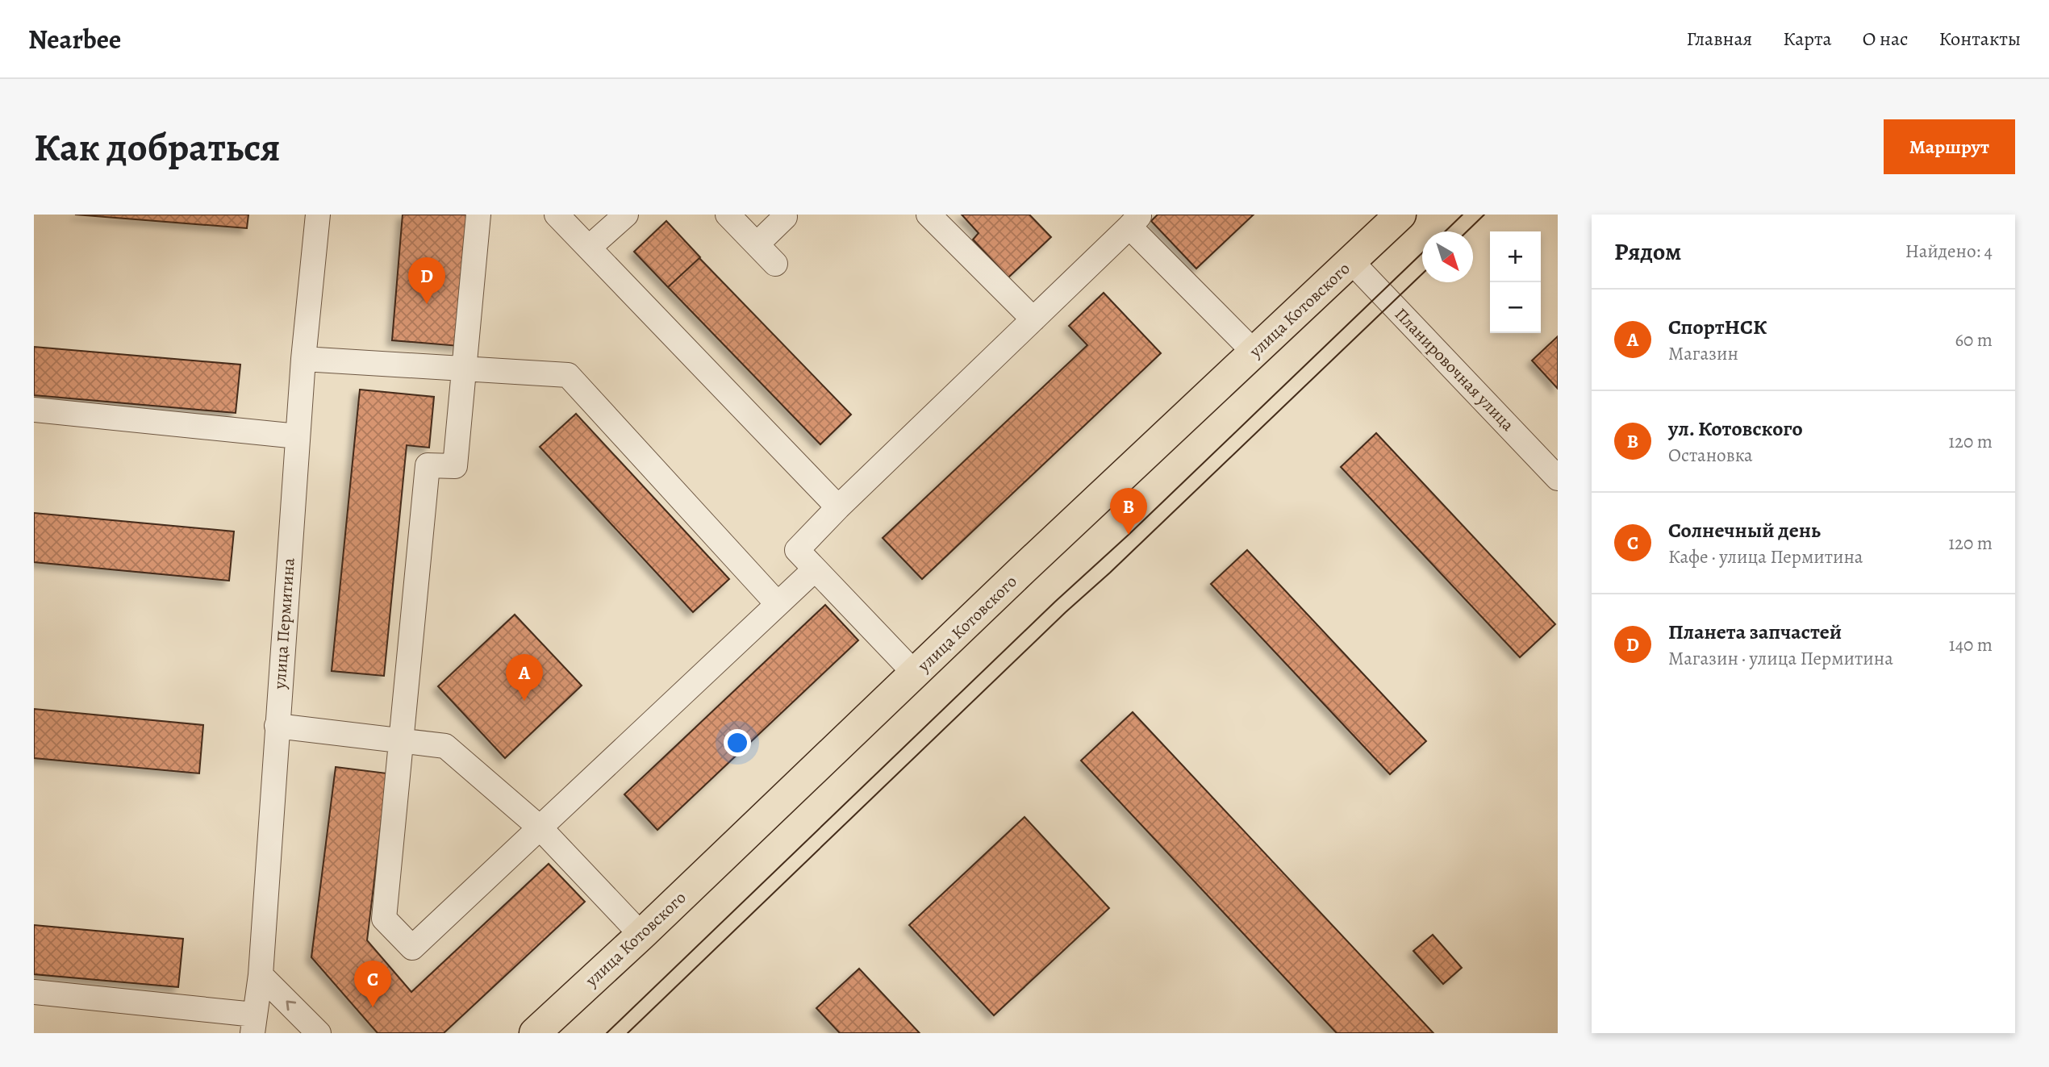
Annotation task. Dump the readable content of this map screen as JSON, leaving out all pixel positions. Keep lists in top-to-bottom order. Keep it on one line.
{"streets":{"main road":["улица Котовского"],"street":["Планировочная улица","улица Пермитина"]},"crossings":[["улица Котовского","Планировочная улица"]],"north":"bottom right","page":{"header":"Nearbee","nav":["Главная","Карта","О нас","Контакты"],"buttons":"Маршрут","title":"Как добраться","heading":["Рядом","Найдено: 4"],"map_buttons":["+","−"],"pins":["D","B","A","C"],"list":[{"mark":"A","name":"СпортНСК","note":"Магазин","value":"60 m"},{"mark":"B","name":"ул. Котовского","note":"Остановка","value":"120 m"},{"mark":"C","name":"Солнечный день","note":"Кафе · улица Пермитина","value":"120 m"},{"mark":"D","name":"Планета запчастей","note":"Магазин · улица Пермитина","value":"140 m"}]}}
